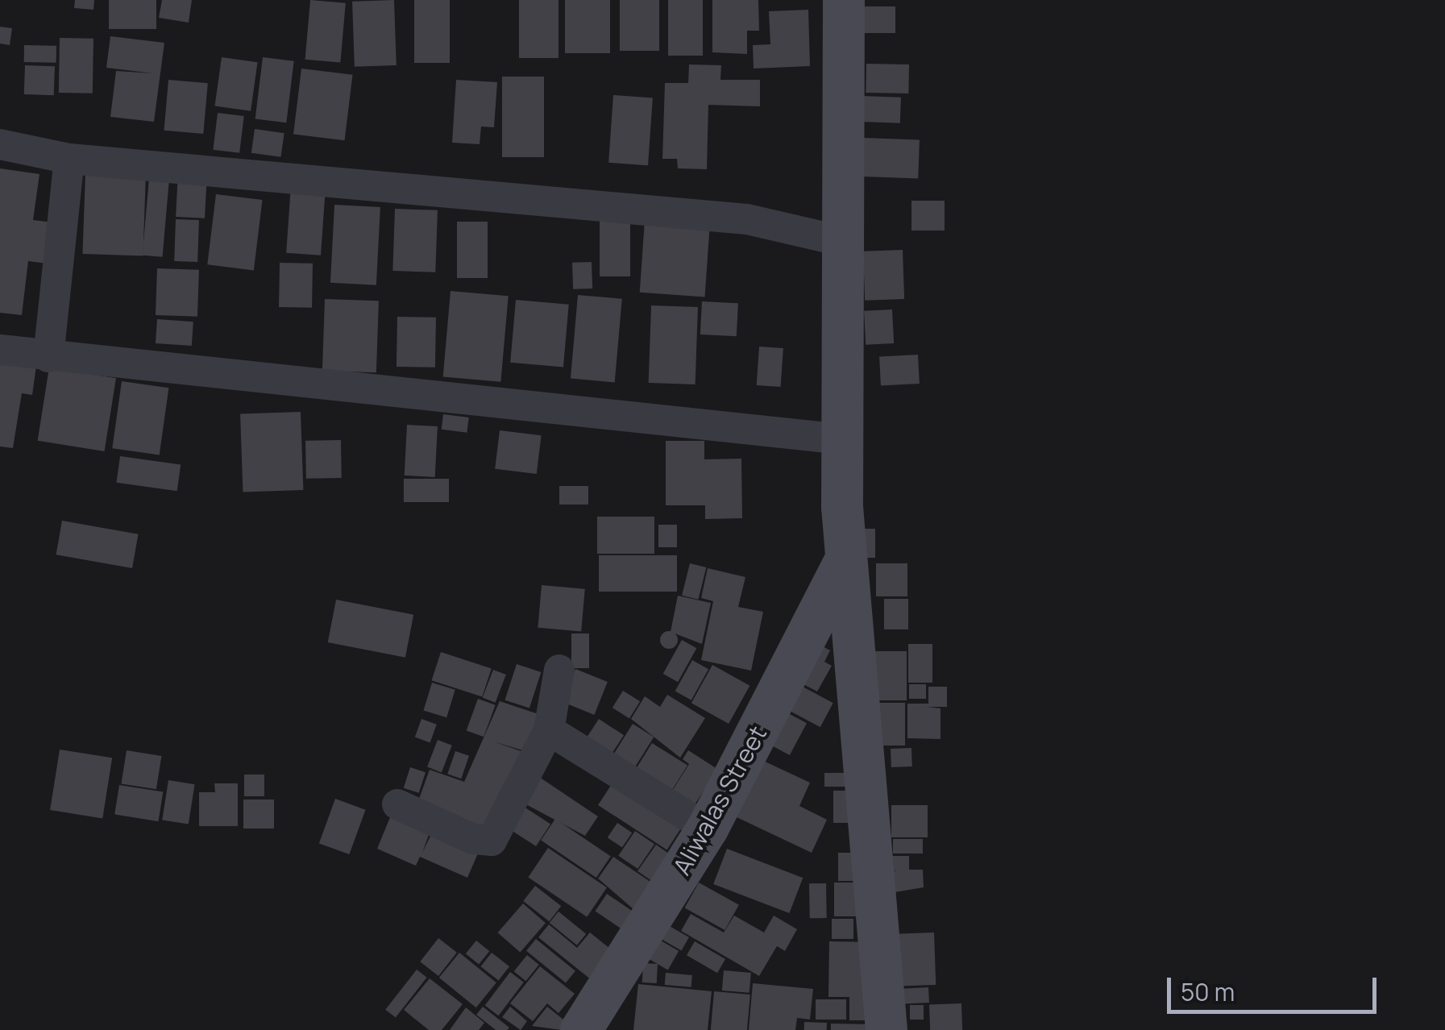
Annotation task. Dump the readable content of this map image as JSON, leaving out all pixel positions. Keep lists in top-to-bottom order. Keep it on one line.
{"streets":{"street":["Aliwalas Street"]},"scale_bar":"50 m"}
